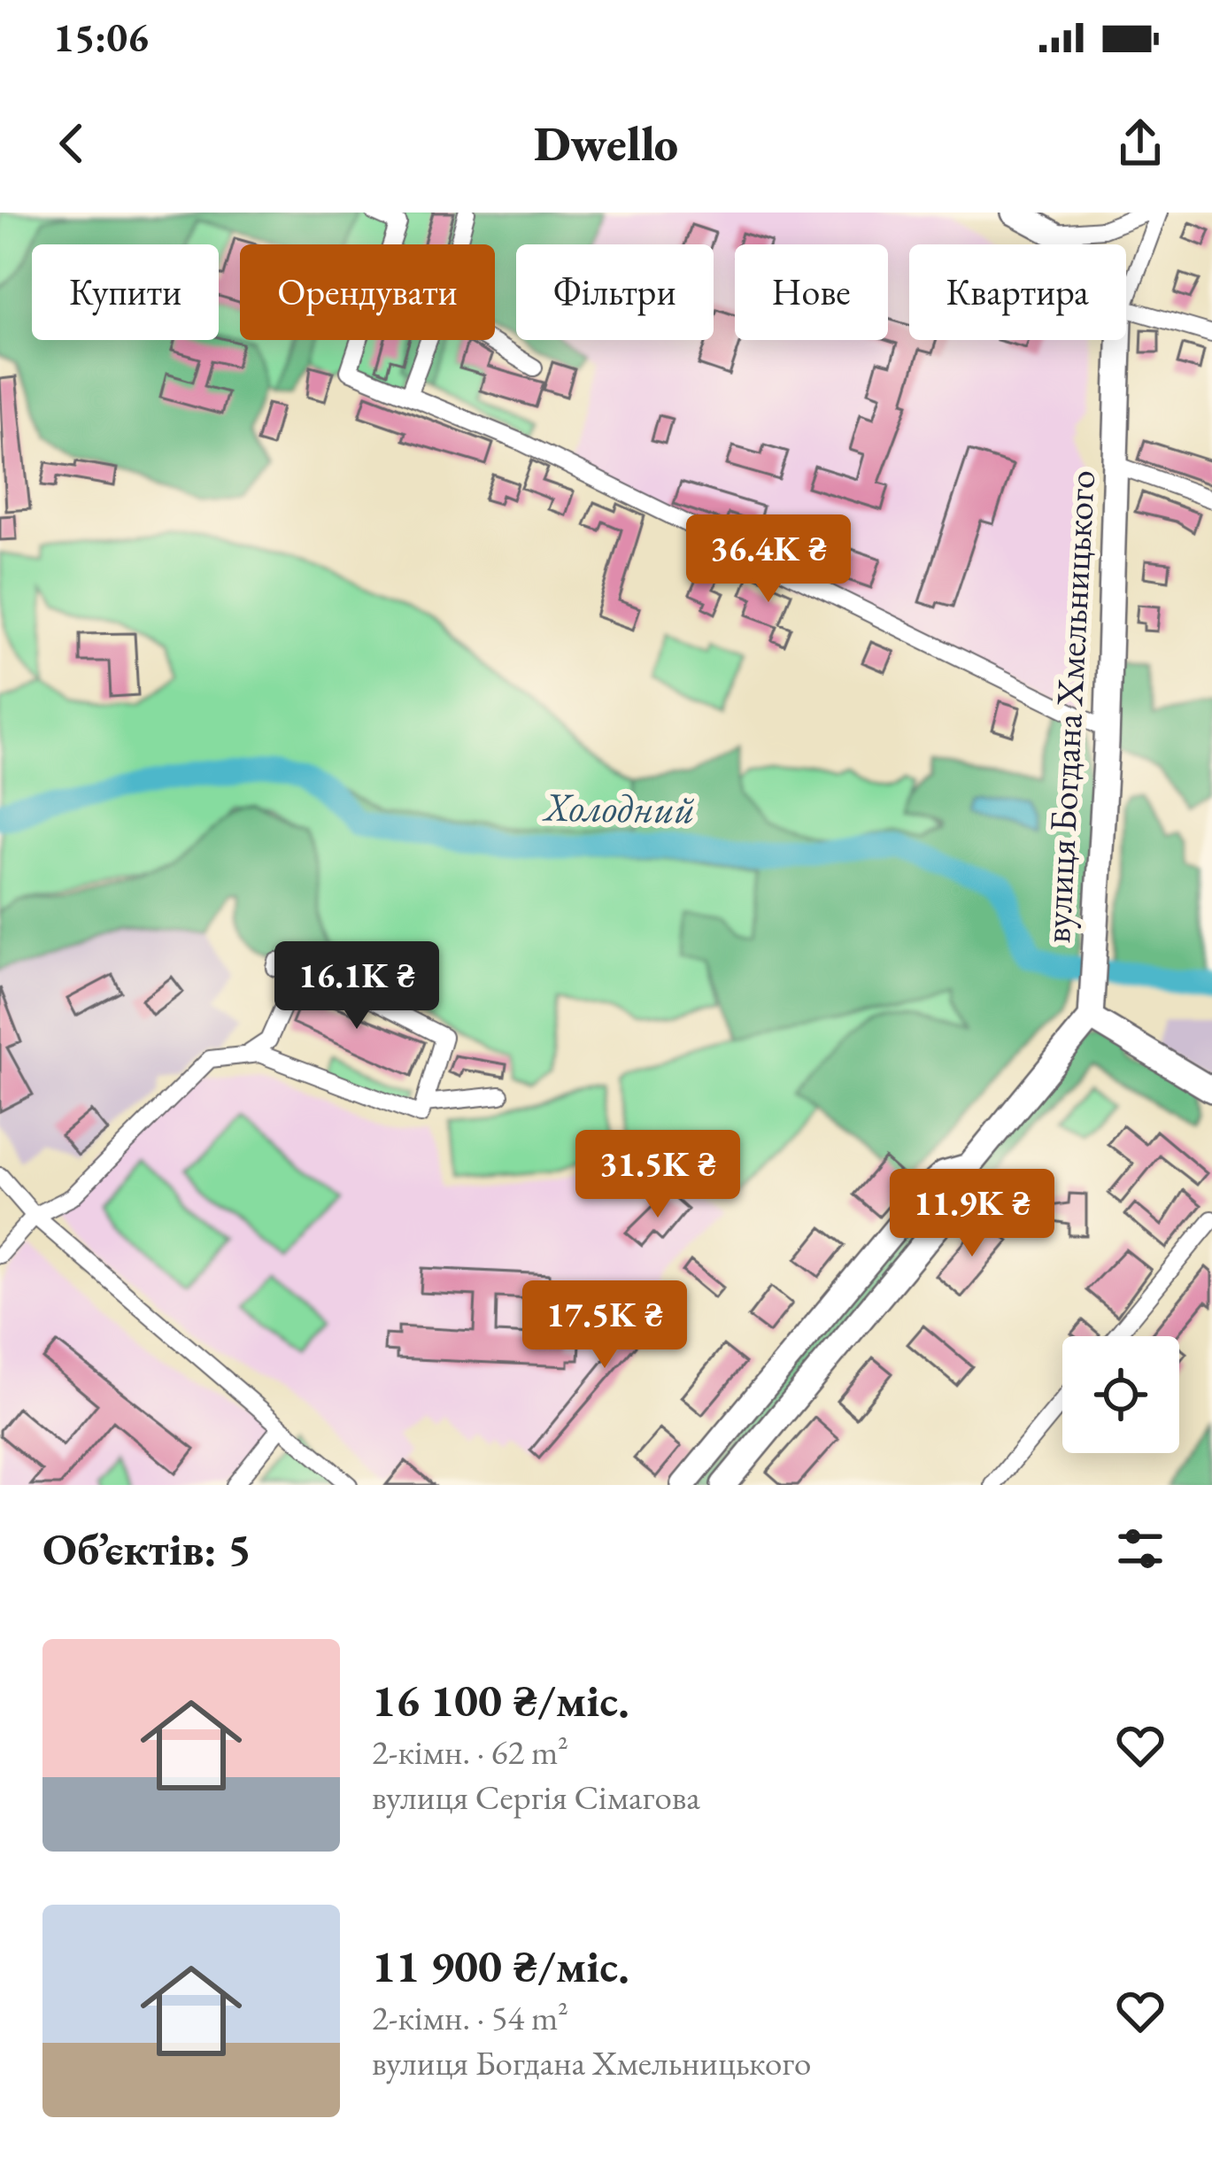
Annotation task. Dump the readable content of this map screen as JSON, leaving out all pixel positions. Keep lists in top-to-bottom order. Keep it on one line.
{"streets":{"main road":["вулиця Богдана Хмельницького"]},"water":["Холодний"],"page":{"status":"15:06","header":"Dwello","chip":["Купити","Орендувати","Фільтри","Нове","Квартира"],"price":["36.4K ₴","16.1K ₴","31.5K ₴","11.9K ₴","17.5K ₴"],"heading":"Об’єктів: 5","list":[{"name":"16 100 ₴/міс.","note":"2-кімн. · 62 m² · вулиця Сергія Сімагова"},{"name":"11 900 ₴/міс.","note":"2-кімн. · 54 m² · вулиця Богдана Хмельницького"}]}}
